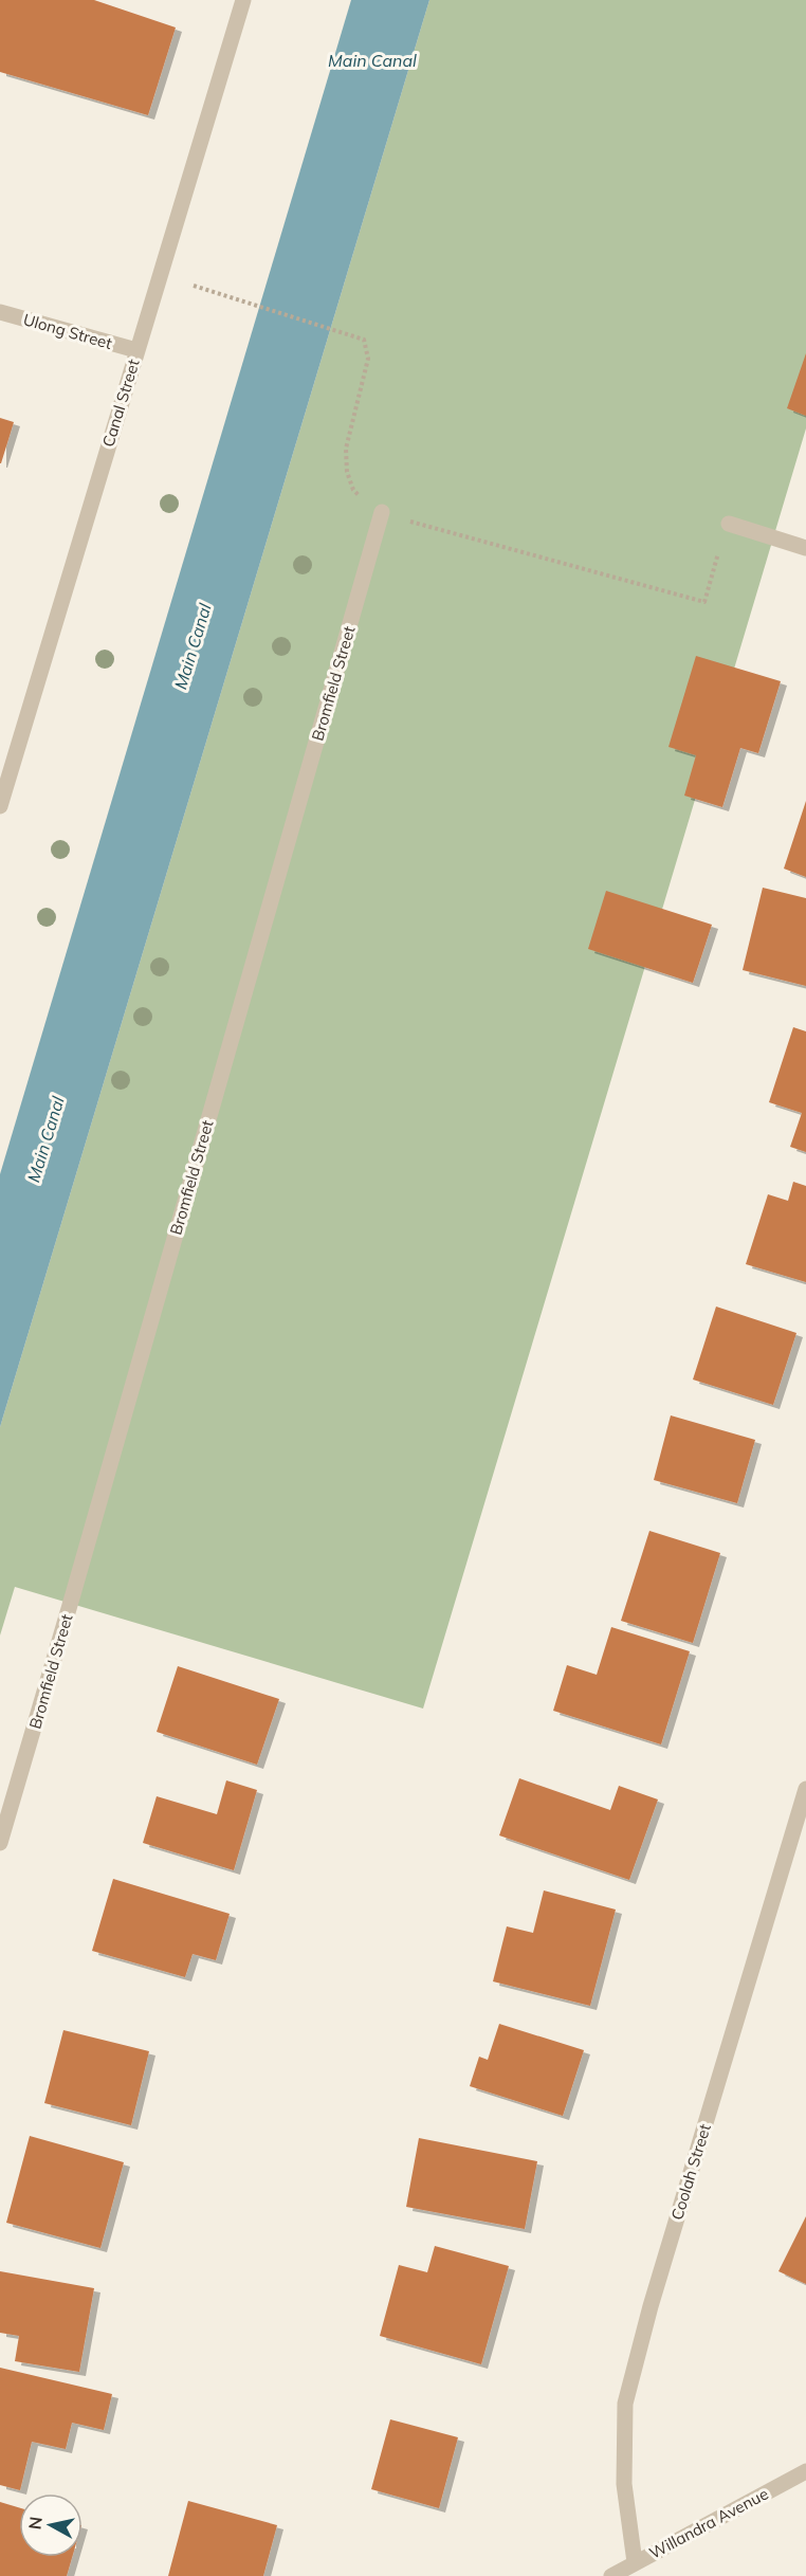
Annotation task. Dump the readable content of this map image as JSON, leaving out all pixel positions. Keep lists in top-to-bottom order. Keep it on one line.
{"streets":{"street":["Ulong Street","Canal Street","Bromfield Street","Coolah Street","Willandra Avenue"]},"crossings":[["Ulong Street","Canal Street"],["Coolah Street","Willandra Avenue"]],"water":["Main Canal"],"north":"left"}
